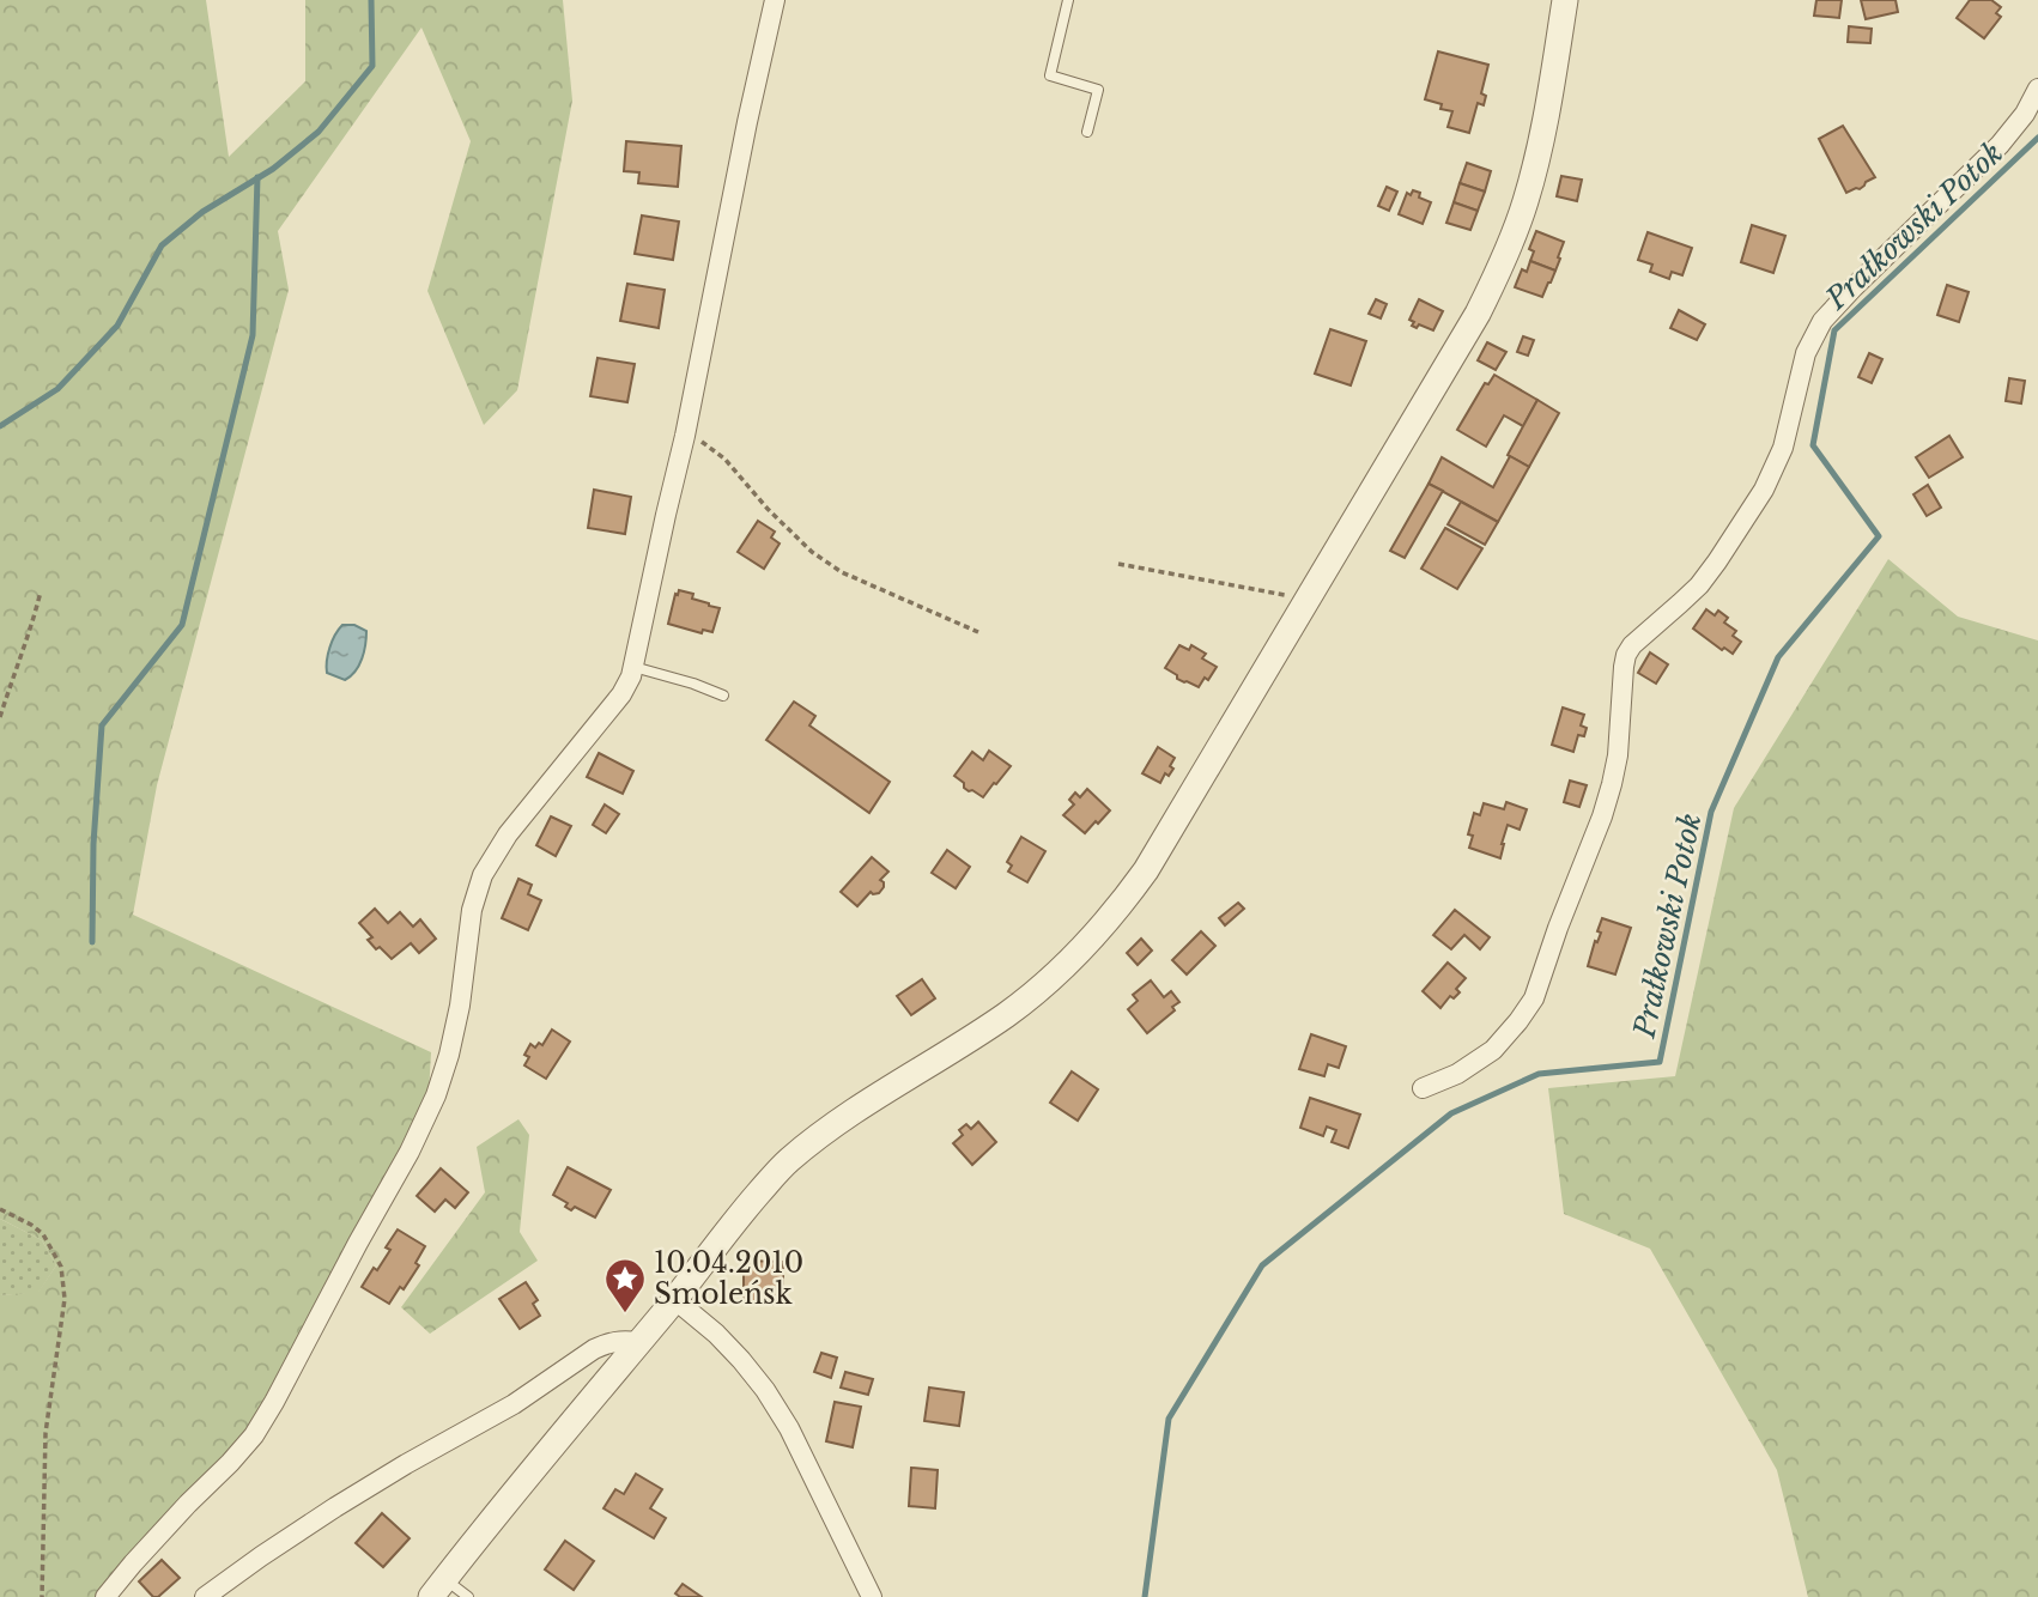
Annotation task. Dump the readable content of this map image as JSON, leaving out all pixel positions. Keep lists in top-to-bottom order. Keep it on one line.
{"water":["Prałkowski Potok"],"places":{"place":["10.04.2010 Smoleńsk"]}}
